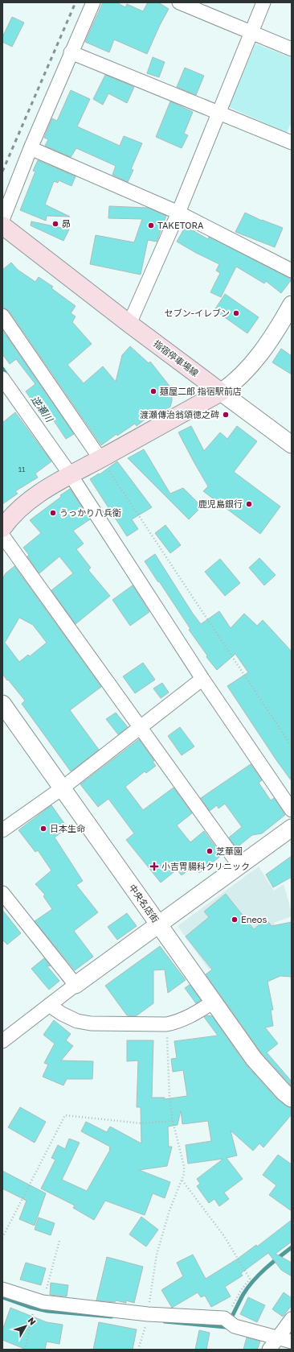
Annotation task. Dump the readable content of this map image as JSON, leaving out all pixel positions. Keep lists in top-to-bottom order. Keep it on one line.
{"streets":{"main road":["指宿停車場線"],"street":["中央名店街"]},"water":["逆瀬川"],"places":{"other":["昴","TAKETORA","セブン-イレブン","麺屋二郎 指宿駅前店","渡瀬傳治翁頌徳之碑","鹿児島銀行","うっかり八兵衛","日本生命","芝華園","Eneos"],"health":["小吉胃腸科クリニック"]},"house_numbers":["11"],"north":"top right"}
